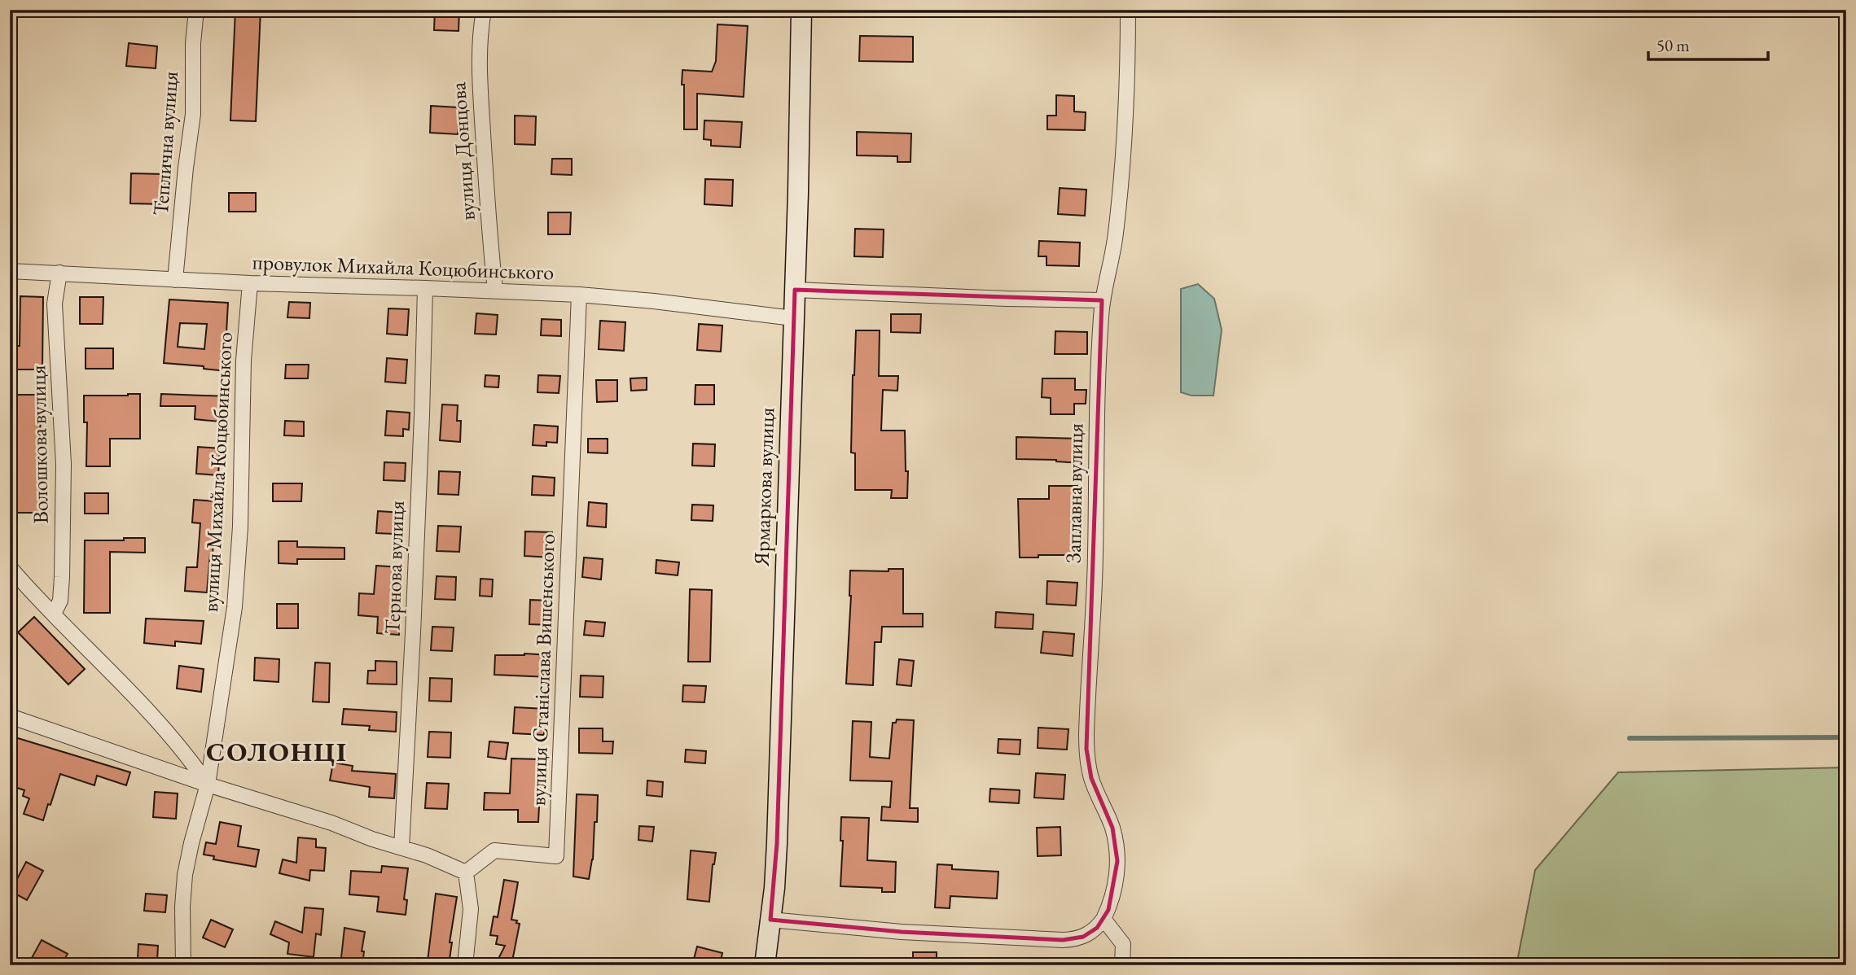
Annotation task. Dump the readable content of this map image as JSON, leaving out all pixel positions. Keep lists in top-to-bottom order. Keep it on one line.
{"streets":{"main road":["Ярмаркова вулиця"],"street":["Теплична вулиця","вулиця Донцова","провулок Михайла Коцюбинського","Волошкова вулиця","вулиця Михайла Коцюбинського","Заплавна вулиця","Тернова вулиця","вулиця Станіслава Вишенського"]},"crossings":[["Теплична вулиця","провулок Михайла Коцюбинського"],["вулиця Донцова","провулок Михайла Коцюбинського"],["провулок Михайла Коцюбинського","Волошкова вулиця"],["провулок Михайла Коцюбинського","вулиця Михайла Коцюбинського"],["провулок Михайла Коцюбинського","Ярмаркова вулиця"],["провулок Михайла Коцюбинського","Тернова вулиця"],["провулок Михайла Коцюбинського","вулиця Станіслава Вишенського"]],"districts":["СОЛОНЦІ"],"scale_bar":"50 m"}
